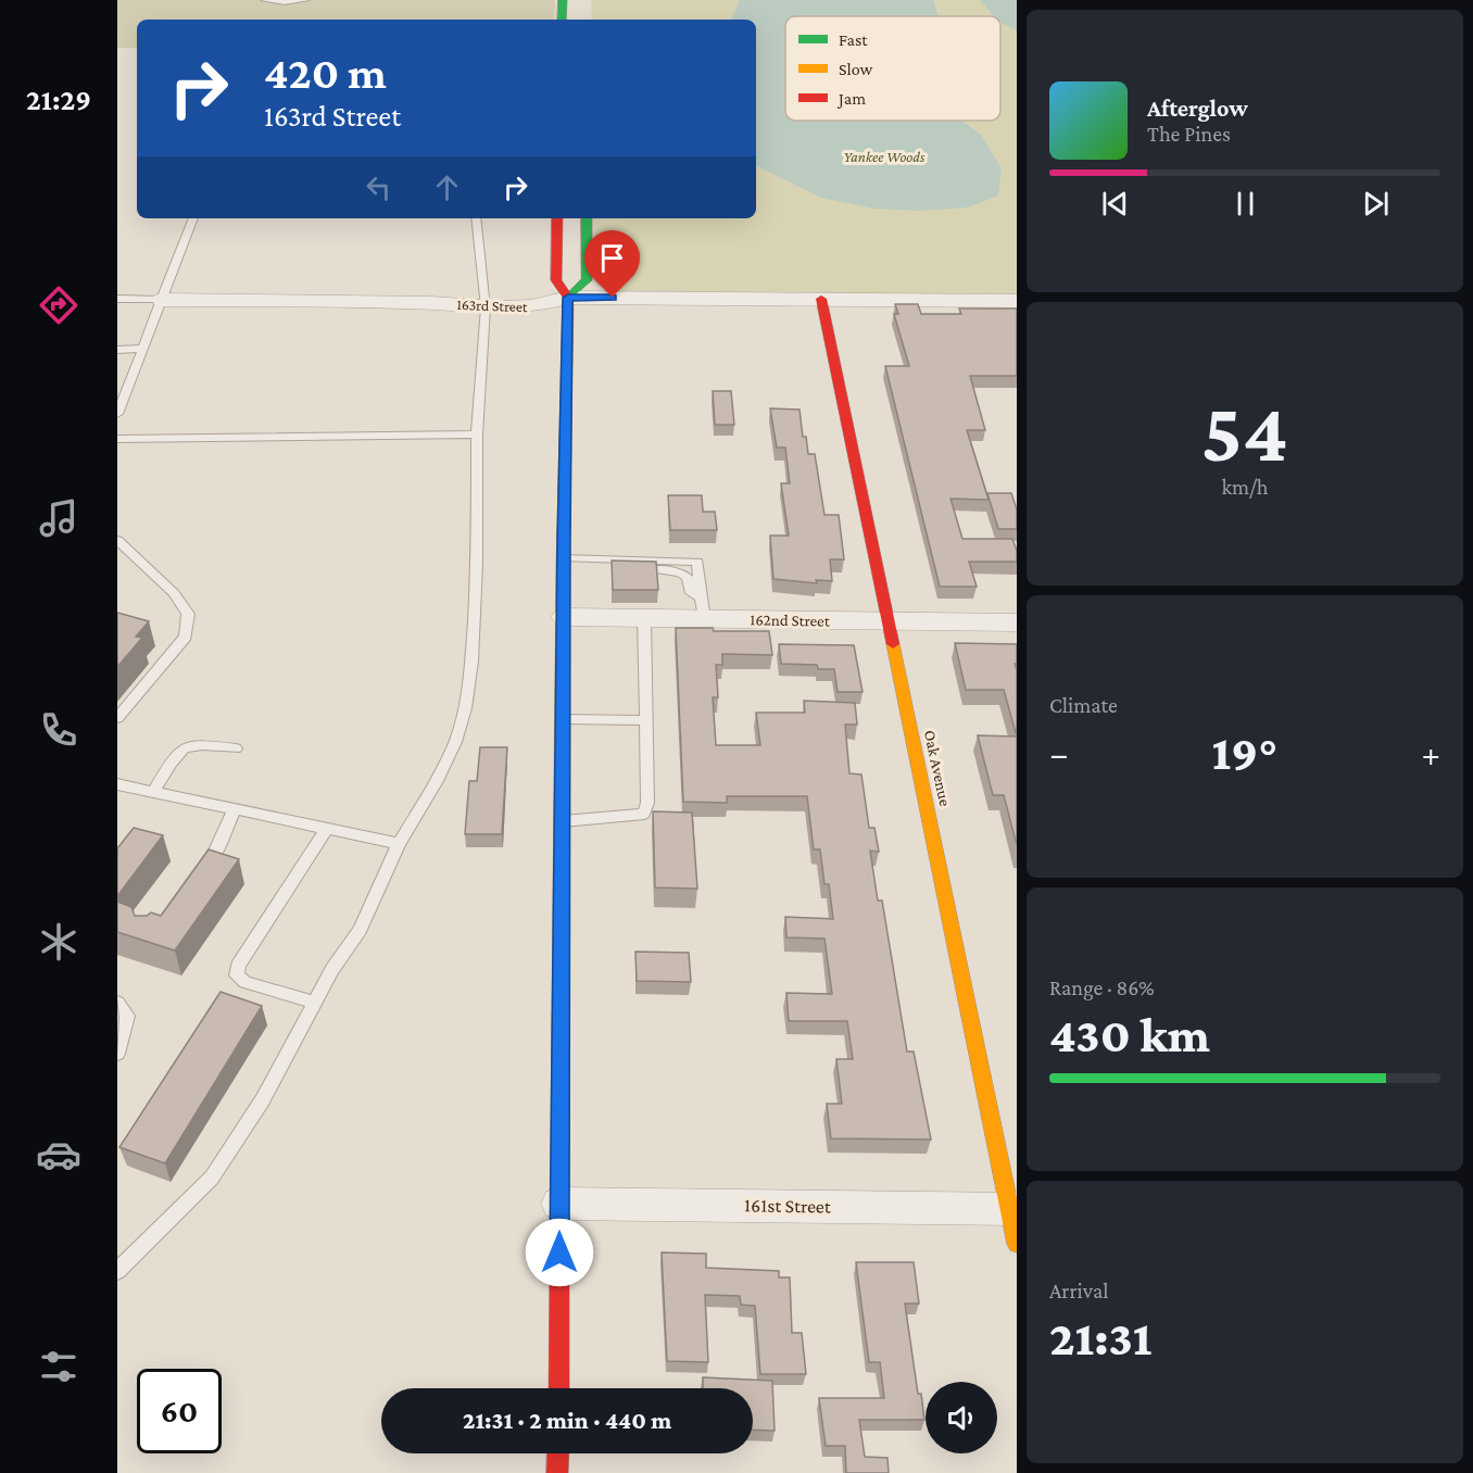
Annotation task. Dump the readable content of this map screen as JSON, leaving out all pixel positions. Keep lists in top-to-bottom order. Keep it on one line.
{"streets":{"main road":["Oak Avenue"],"street":["163rd Street","162nd Street","161st Street"]},"crossings":[["163rd Street","Oak Avenue"],["162nd Street","Oak Avenue"],["Oak Avenue","161st Street"]],"parks":["Yankee Woods"],"legend":["Fast","Slow","Jam"],"page":{"tabs":"21:29","turn":["420 m","163rd Street"],"song":["Afterglow","The Pines"],"tile":[["54","km/h"],"Climate",["Range · 86%","430 km"],["Arrival","21:31"]],"heat":["−","19°","+"],"limit":"60","trip":"21:31 · 2 min · 440 m"}}
